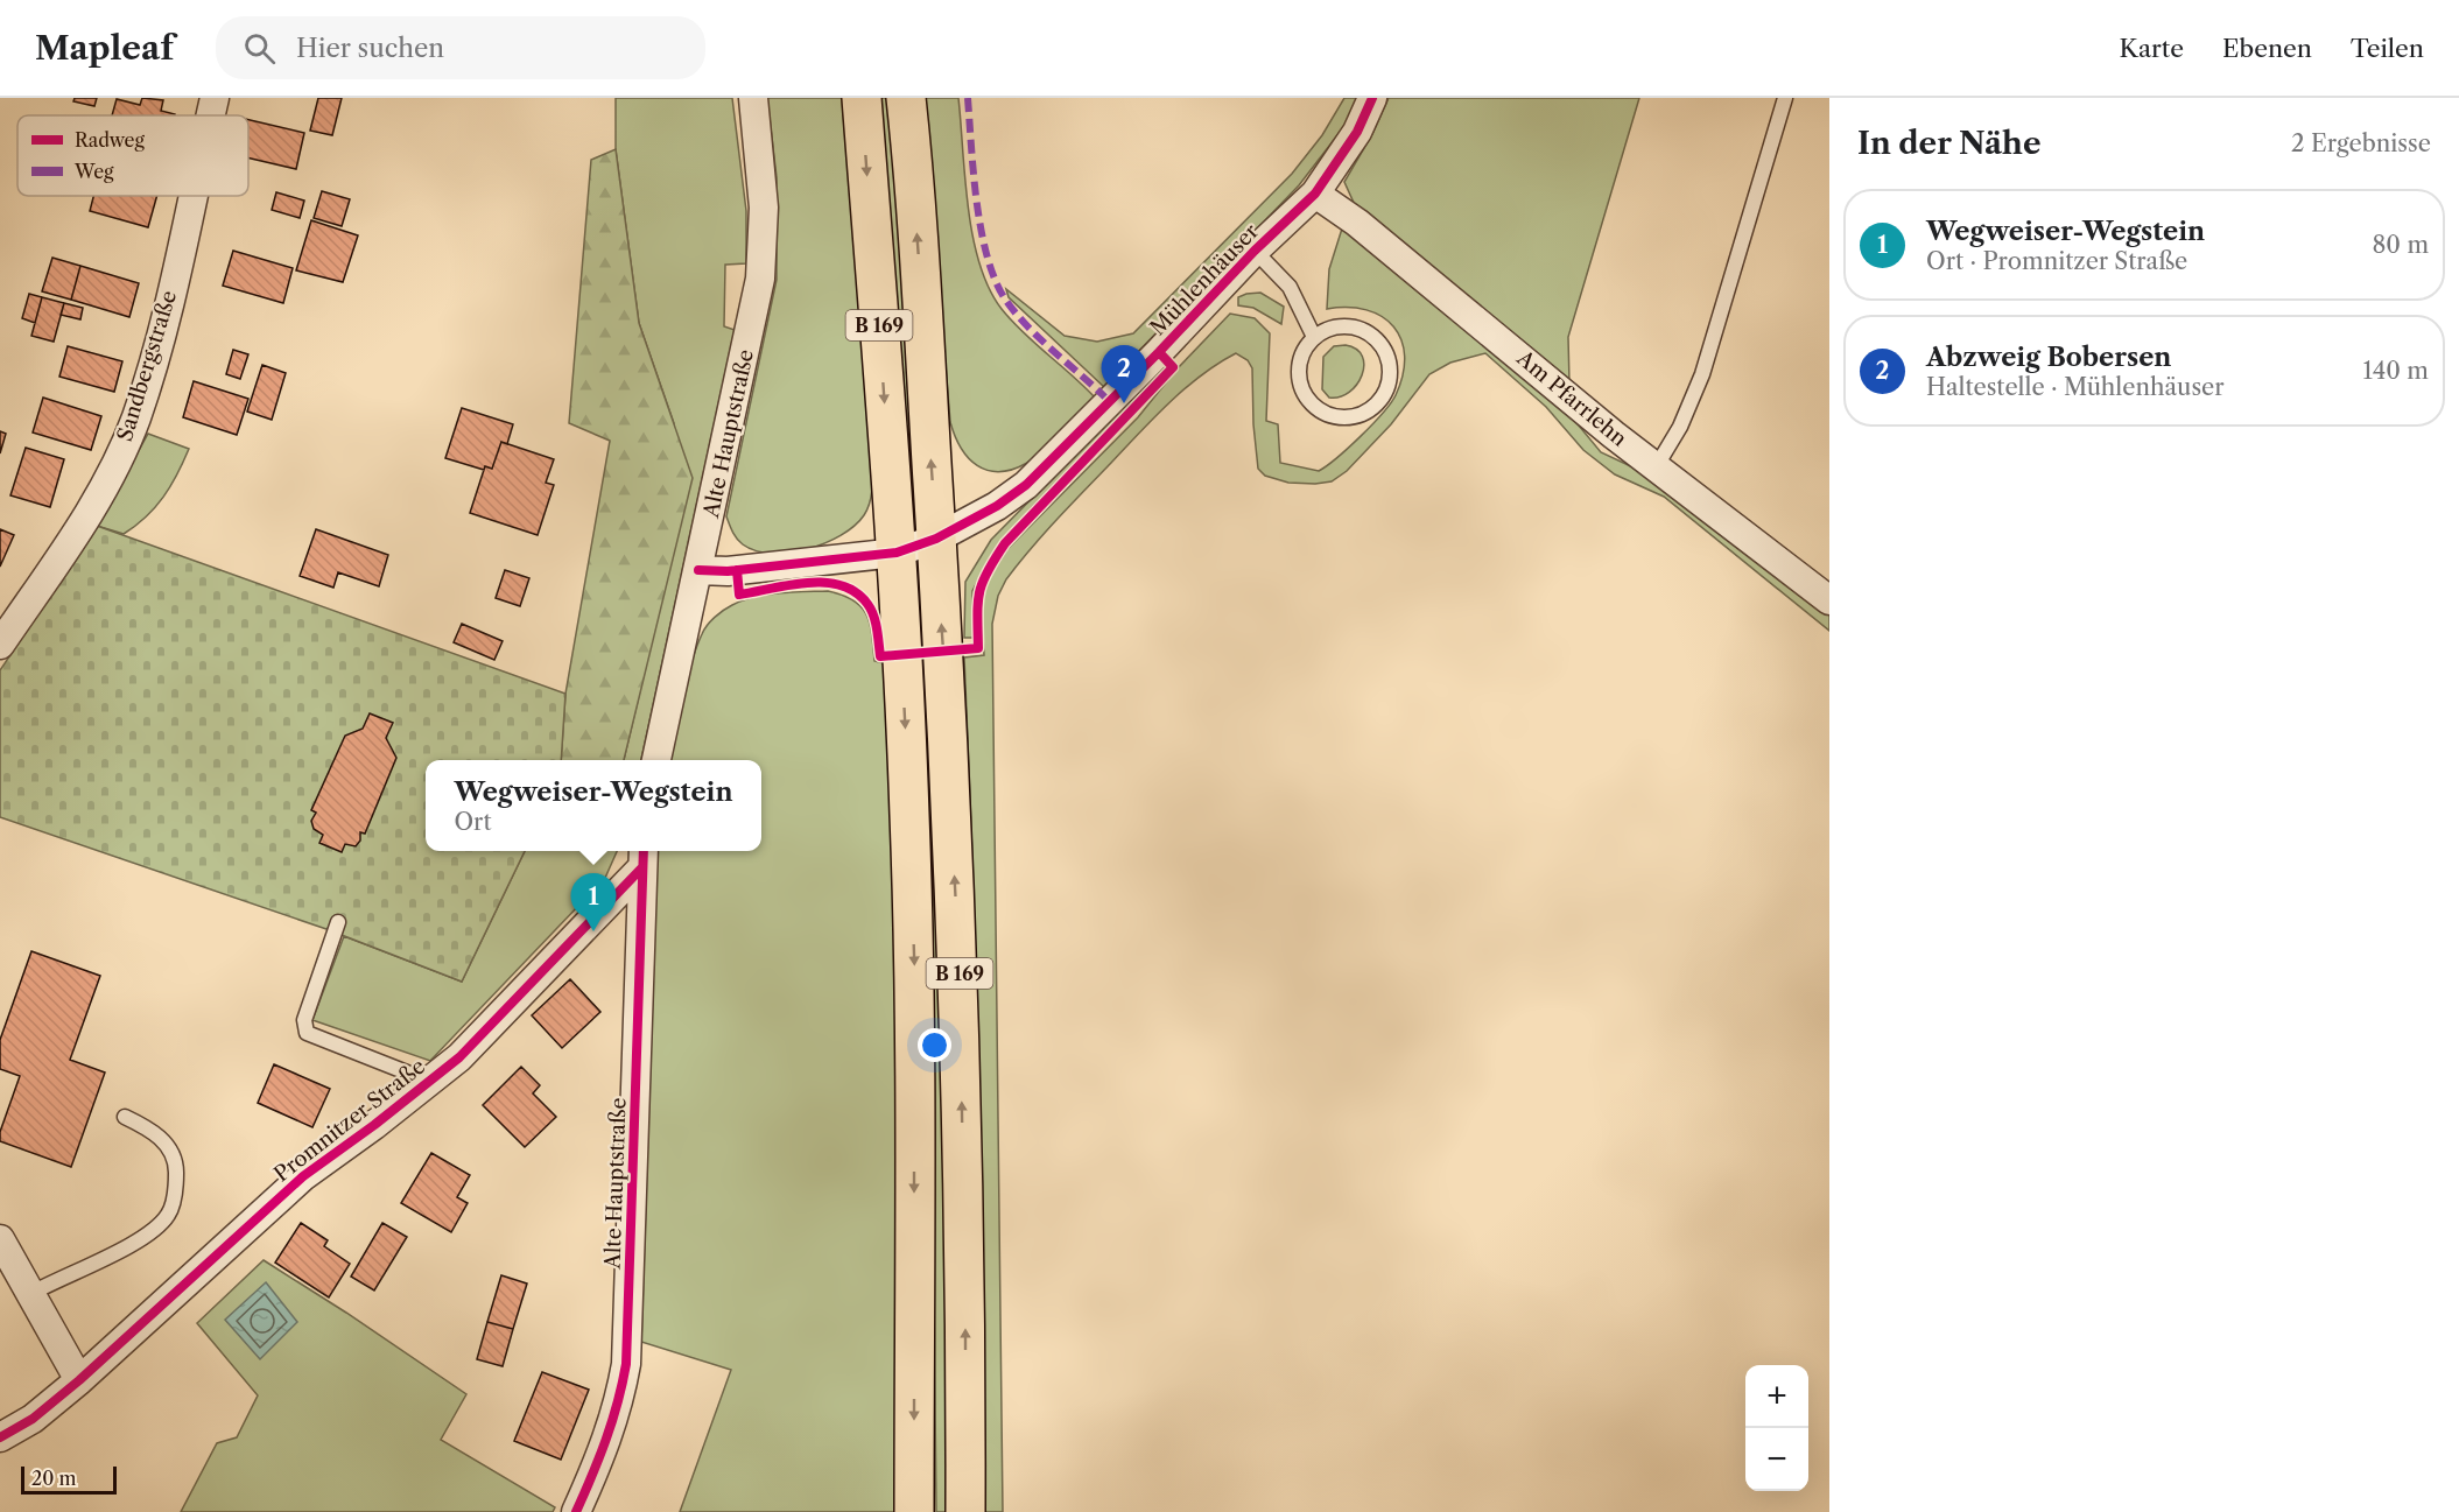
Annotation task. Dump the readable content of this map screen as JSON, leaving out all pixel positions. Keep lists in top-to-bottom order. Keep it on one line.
{"streets":{"main road":["B 169"],"street":["Mühlenhäuser","Sandbergstraße","Am Pfarrlehn","Alte Hauptstraße","Promnitzer Straße"]},"crossings":[["Mühlenhäuser","B 169"],["Mühlenhäuser","Am Pfarrlehn"],["Mühlenhäuser","Alte Hauptstraße"],["Alte Hauptstraße","Promnitzer Straße"]],"legend":["Radweg","Weg"],"scale_bar":"20 m","page":{"header":"Mapleaf","search":"Hier suchen","nav":["Karte","Ebenen","Teilen"],"heading":["In der Nähe","2 Ergebnisse"],"list":[{"mark":"1","name":"Wegweiser-Wegstein","note":"Ort · Promnitzer Straße","value":"80 m"},{"mark":"2","name":"Abzweig Bobersen","note":"Haltestelle · Mühlenhäuser","value":"140 m"}],"pins":["2","1"],"popup":["Wegweiser-Wegstein","Ort"],"map_buttons":["+","−"],"scale":"20 m"}}
